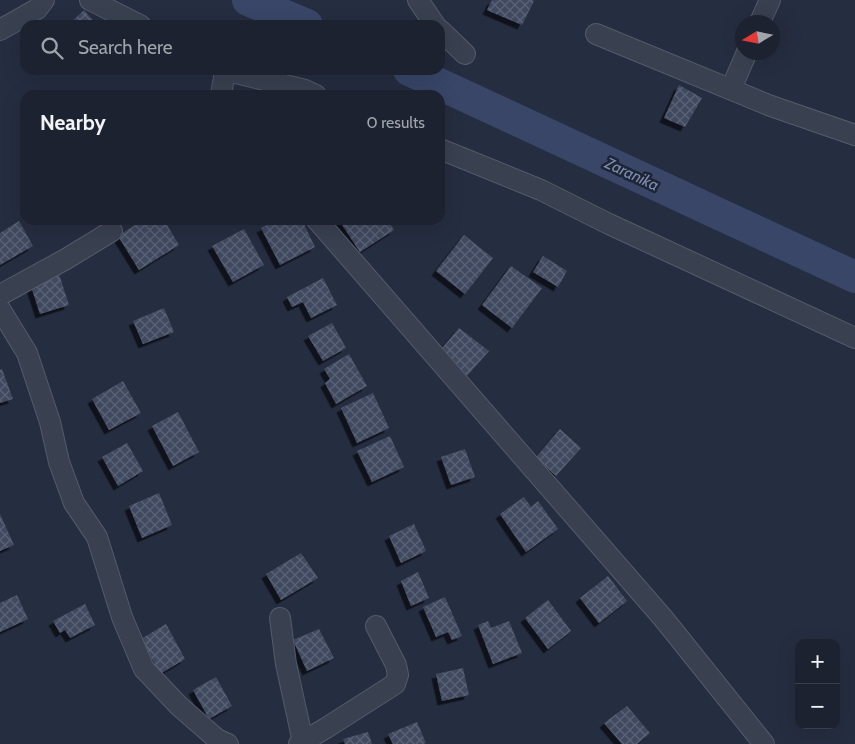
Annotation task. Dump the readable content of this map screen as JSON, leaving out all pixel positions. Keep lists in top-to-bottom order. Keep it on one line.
{"water":["Zaranika"],"north":"left","page":{"search":"Search here","heading":["Nearby","0 results"],"map_buttons":["+","−"]}}
